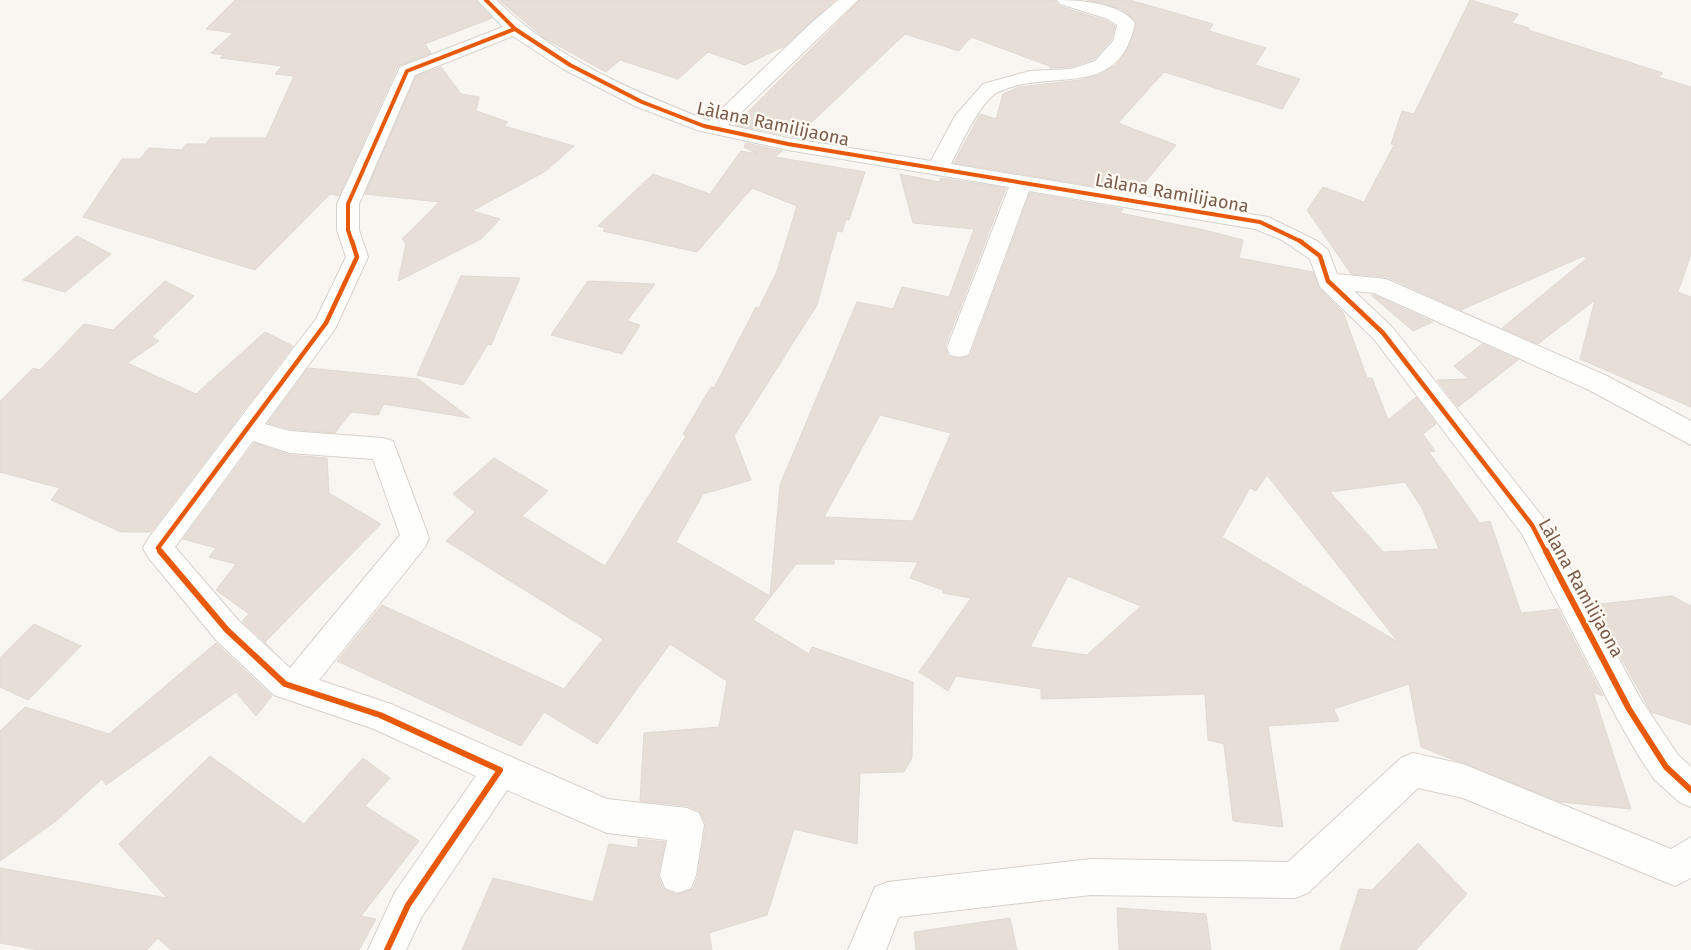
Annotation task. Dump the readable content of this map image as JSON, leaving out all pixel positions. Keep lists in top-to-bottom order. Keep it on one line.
{"streets":{"street":["Làlana Ramilijaona"]}}
